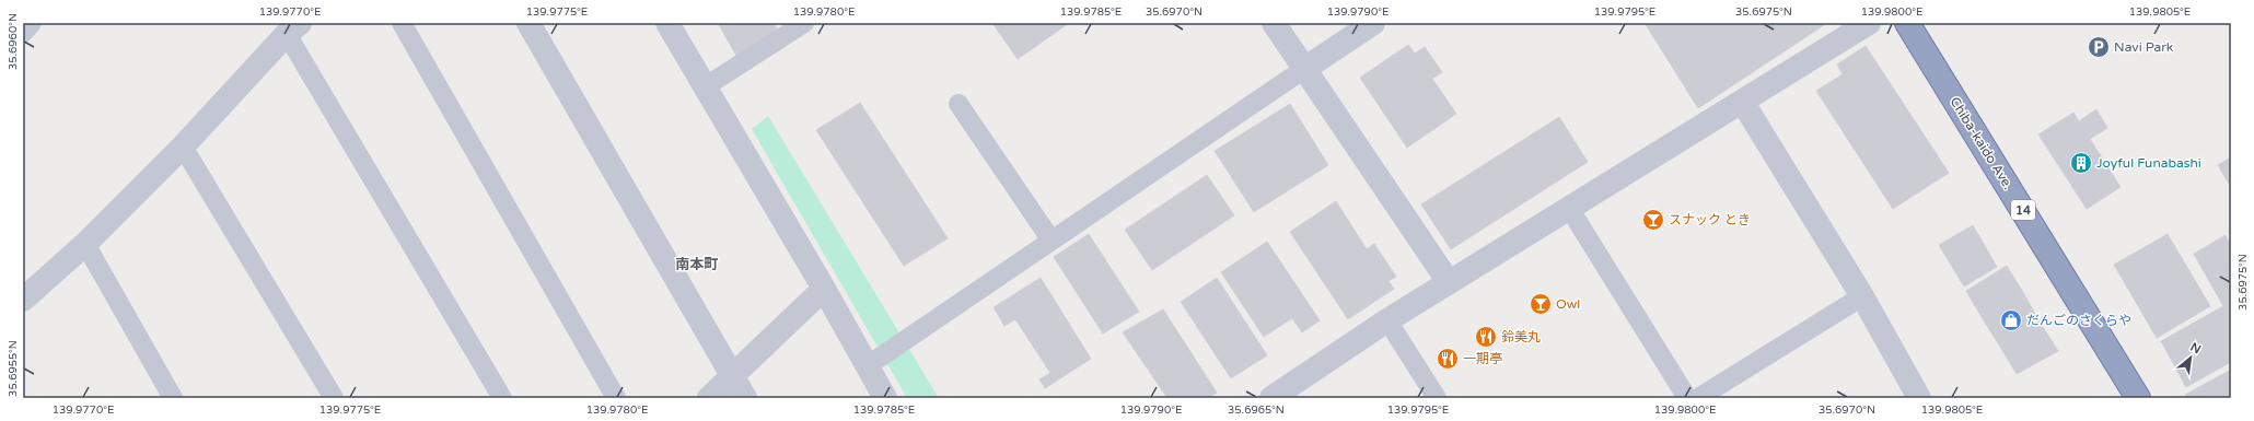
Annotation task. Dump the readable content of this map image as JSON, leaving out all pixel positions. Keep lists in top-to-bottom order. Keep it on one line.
{"streets":{"highway":["Chiba-kaido Ave.","14"]},"districts":["南本町"],"places":{"parking":["Navi Park"],"building":["Joyful Funabashi"],"bar":["スナック とき","Owl"],"shop":["だんごのさくらや"],"restaurant":["鈴美丸","一期亭"]},"north":"top right","coordinates":["139.9770°E","139.9775°E","139.9780°E","139.9785°E","35.6970°N","139.9790°E","139.9795°E","35.6975°N","139.9800°E","139.9805°E","35.6960°N","35.6955°N","35.6965°N"]}
